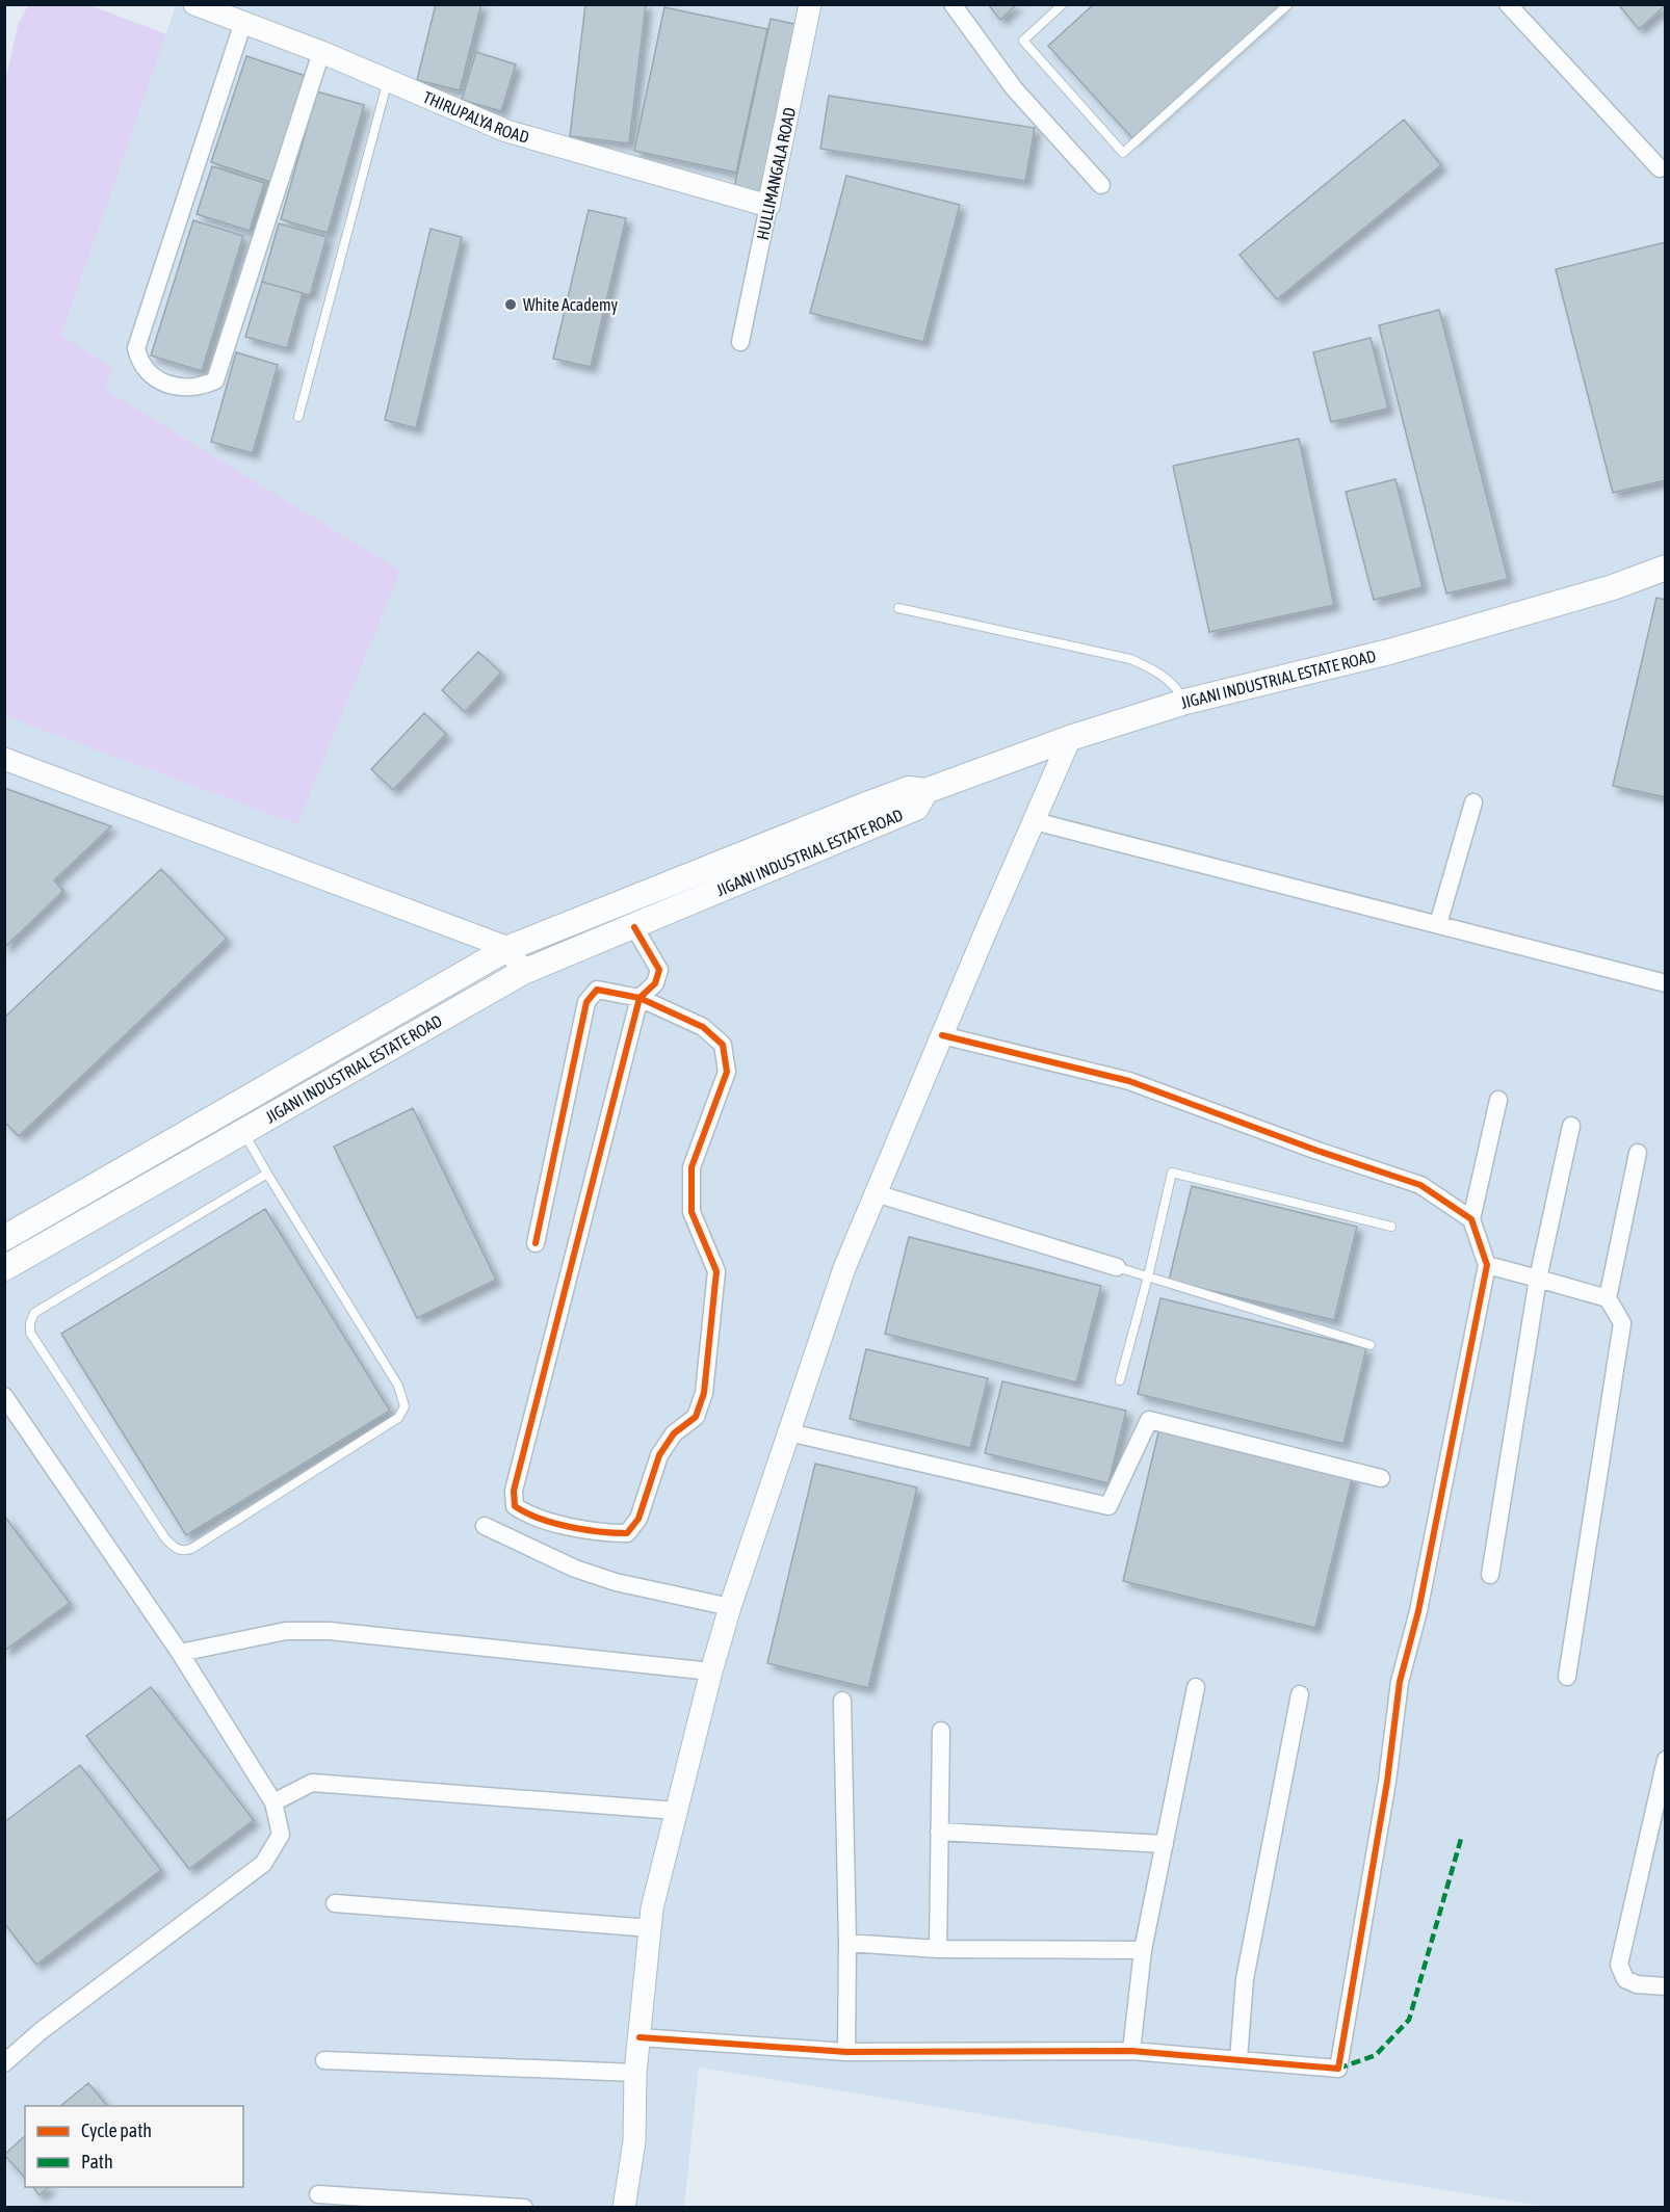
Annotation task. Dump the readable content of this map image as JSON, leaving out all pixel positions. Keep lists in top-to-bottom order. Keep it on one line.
{"streets":{"main road":["JIGANI INDUSTRIAL ESTATE ROAD"],"street":["THIRUPALYA ROAD","HULLIMANGALA ROAD"]},"crossings":[["THIRUPALYA ROAD","HULLIMANGALA ROAD"]],"places":["White Academy"],"legend":["Cycle path","Path"]}
